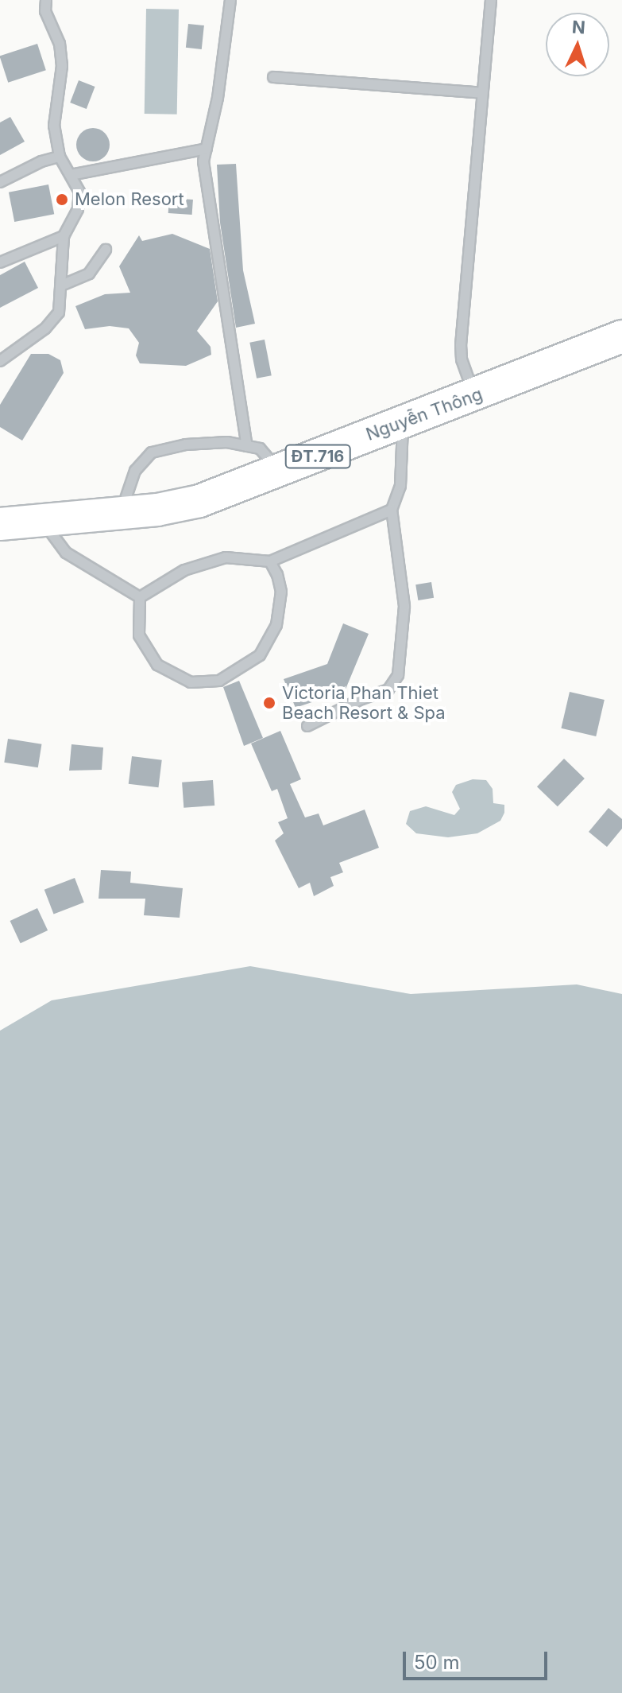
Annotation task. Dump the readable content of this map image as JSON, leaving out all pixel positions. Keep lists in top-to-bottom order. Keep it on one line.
{"streets":{"main road":["Nguyễn Thông","ĐT.716"]},"places":["Melon Resort","Victoria Phan Thiet Beach Resort & Spa"],"scale_bar":"50 m","north":"top"}
